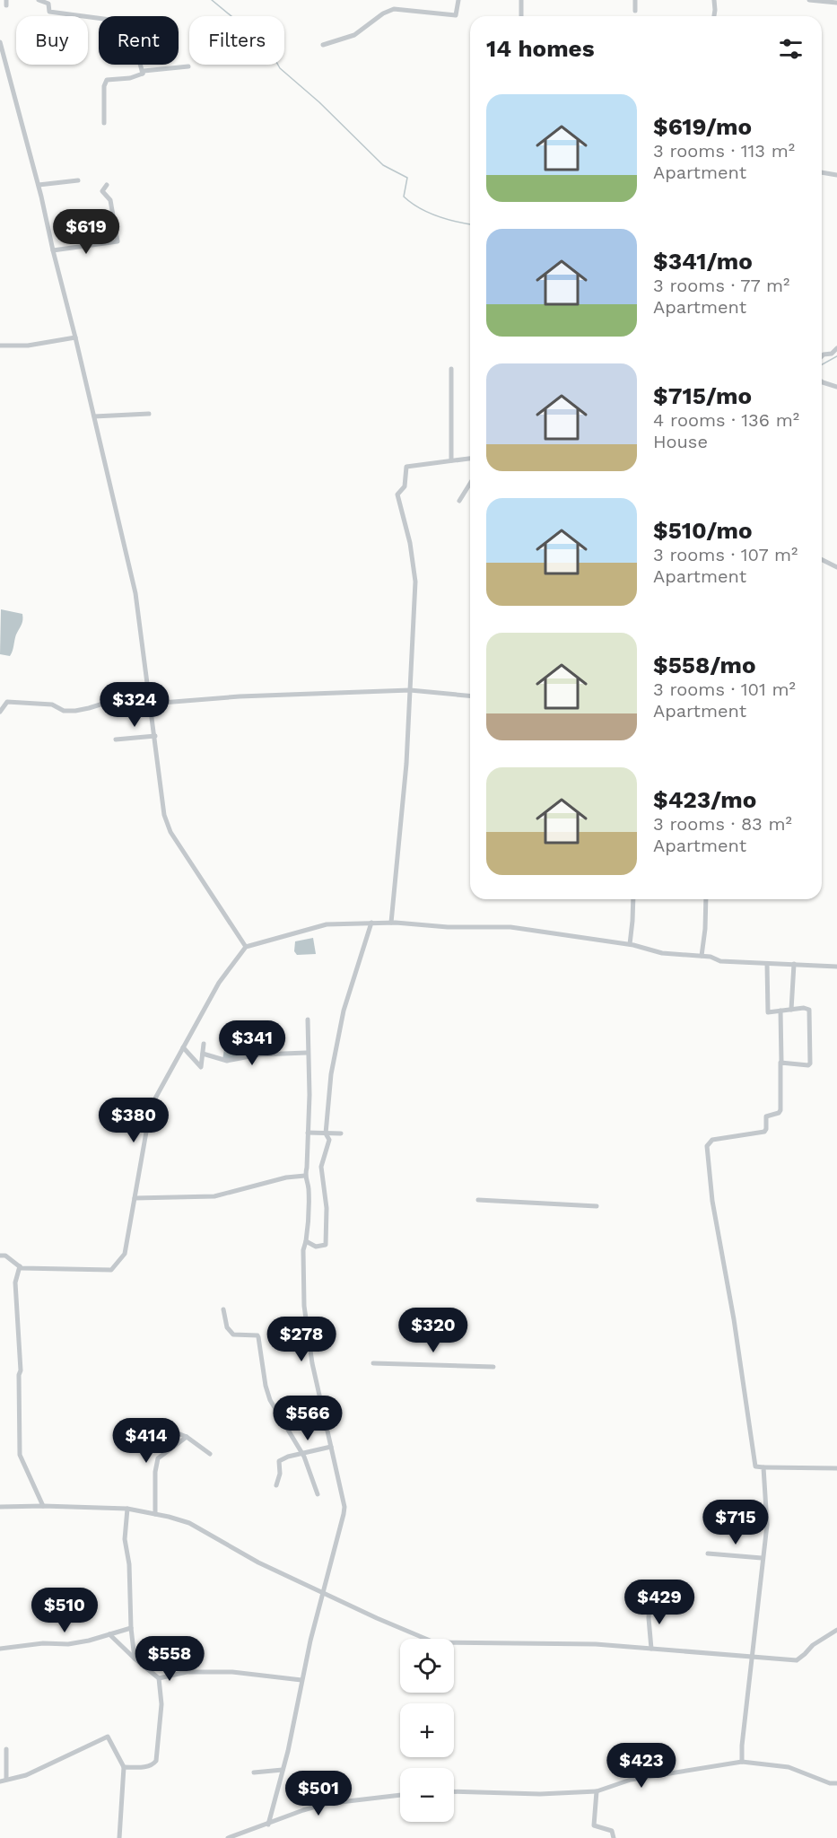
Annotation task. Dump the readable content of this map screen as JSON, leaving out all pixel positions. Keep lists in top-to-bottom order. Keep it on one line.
{"page":{"chip":["Buy","Rent","Filters"],"heading":"14 homes","list":[{"name":"$619/mo","note":"3 rooms · 113 m² · Apartment"},{"name":"$341/mo","note":"3 rooms · 77 m² · Apartment"},{"name":"$715/mo","note":"4 rooms · 136 m² · House"},{"name":"$510/mo","note":"3 rooms · 107 m² · Apartment"},{"name":"$558/mo","note":"3 rooms · 101 m² · Apartment"},{"name":"$423/mo","note":"3 rooms · 83 m² · Apartment"}],"price":["$619","$324","$341","$380","$320","$278","$566","$414","$715","$429","$510","$558","$423","$501"],"map_buttons":["+","−"]}}
